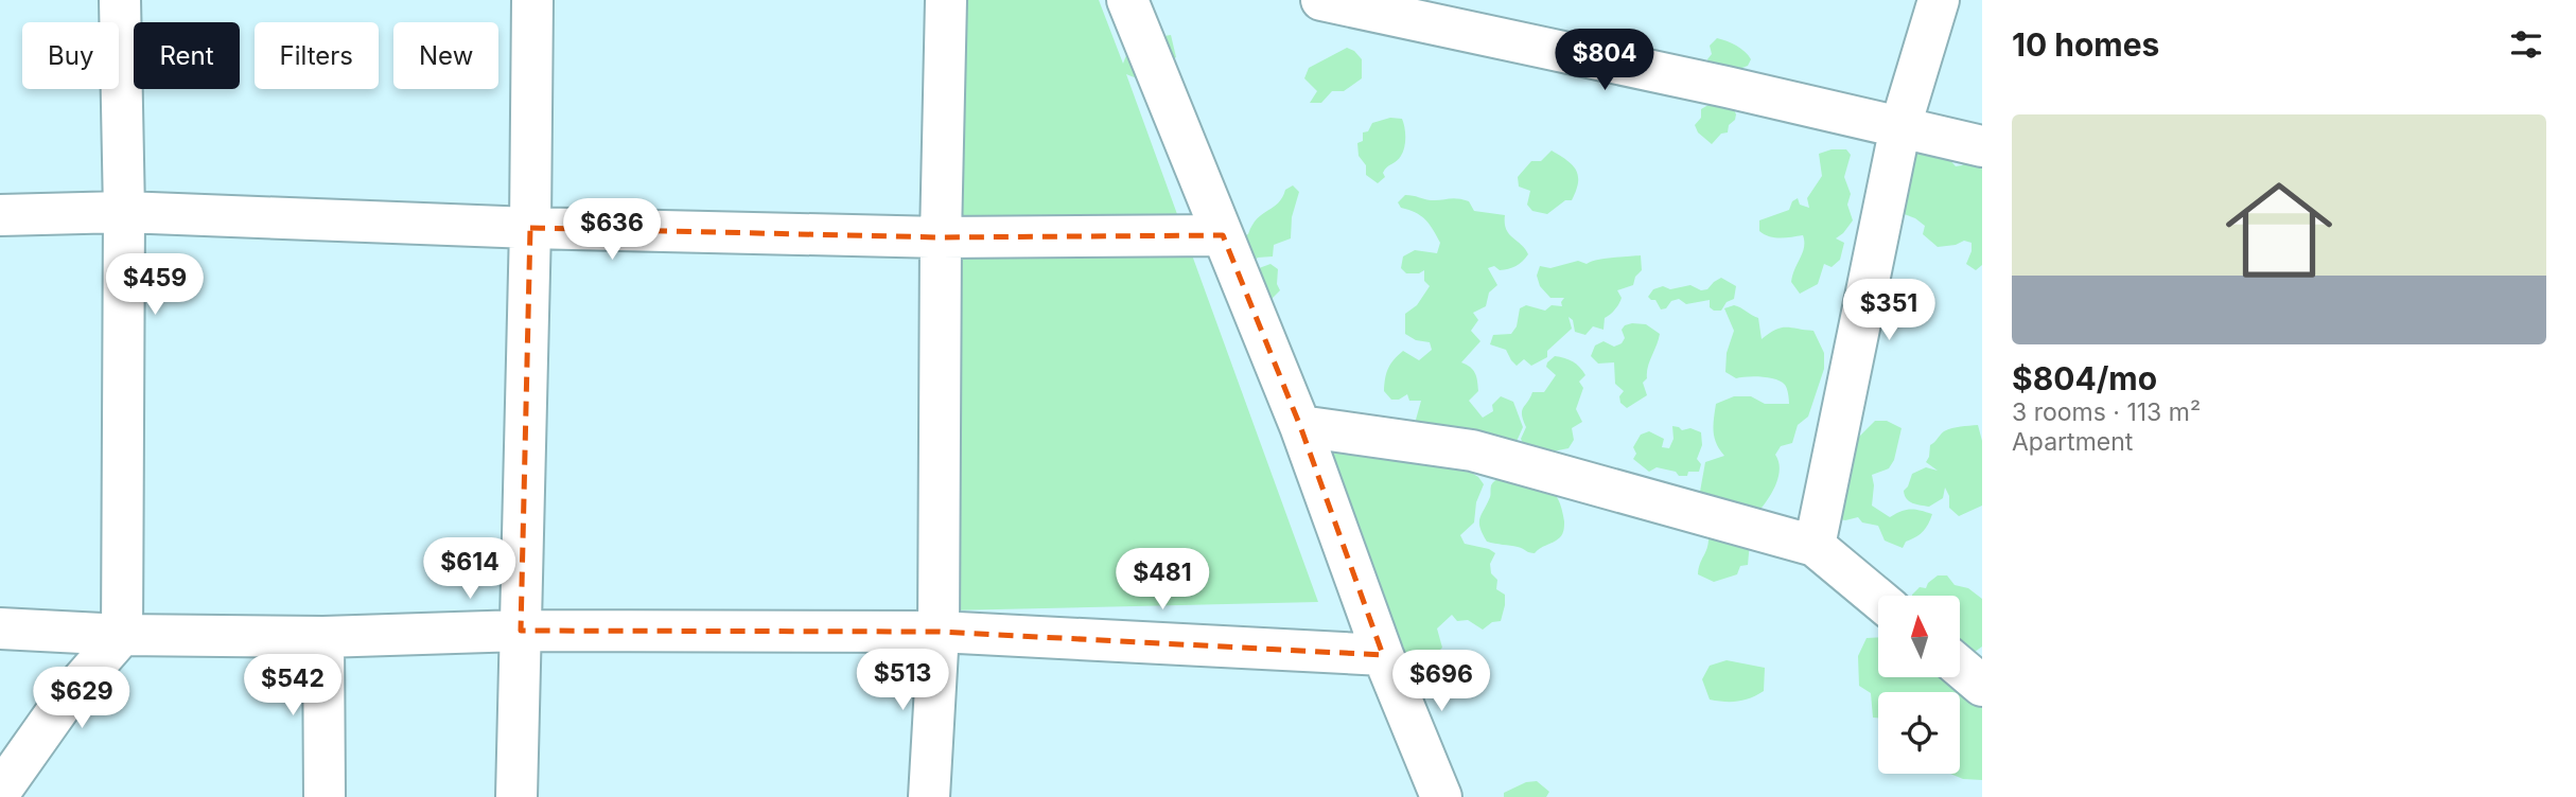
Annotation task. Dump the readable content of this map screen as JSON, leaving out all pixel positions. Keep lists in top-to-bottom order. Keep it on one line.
{"north":"top","page":{"heading":"10 homes","chip":["Buy","Rent","Filters","New"],"price":["$804","$636","$459","$351","$614","$481","$513","$696","$542","$629"],"list":[{"name":"$804/mo","note":"3 rooms · 113 m² · Apartment"}]}}
